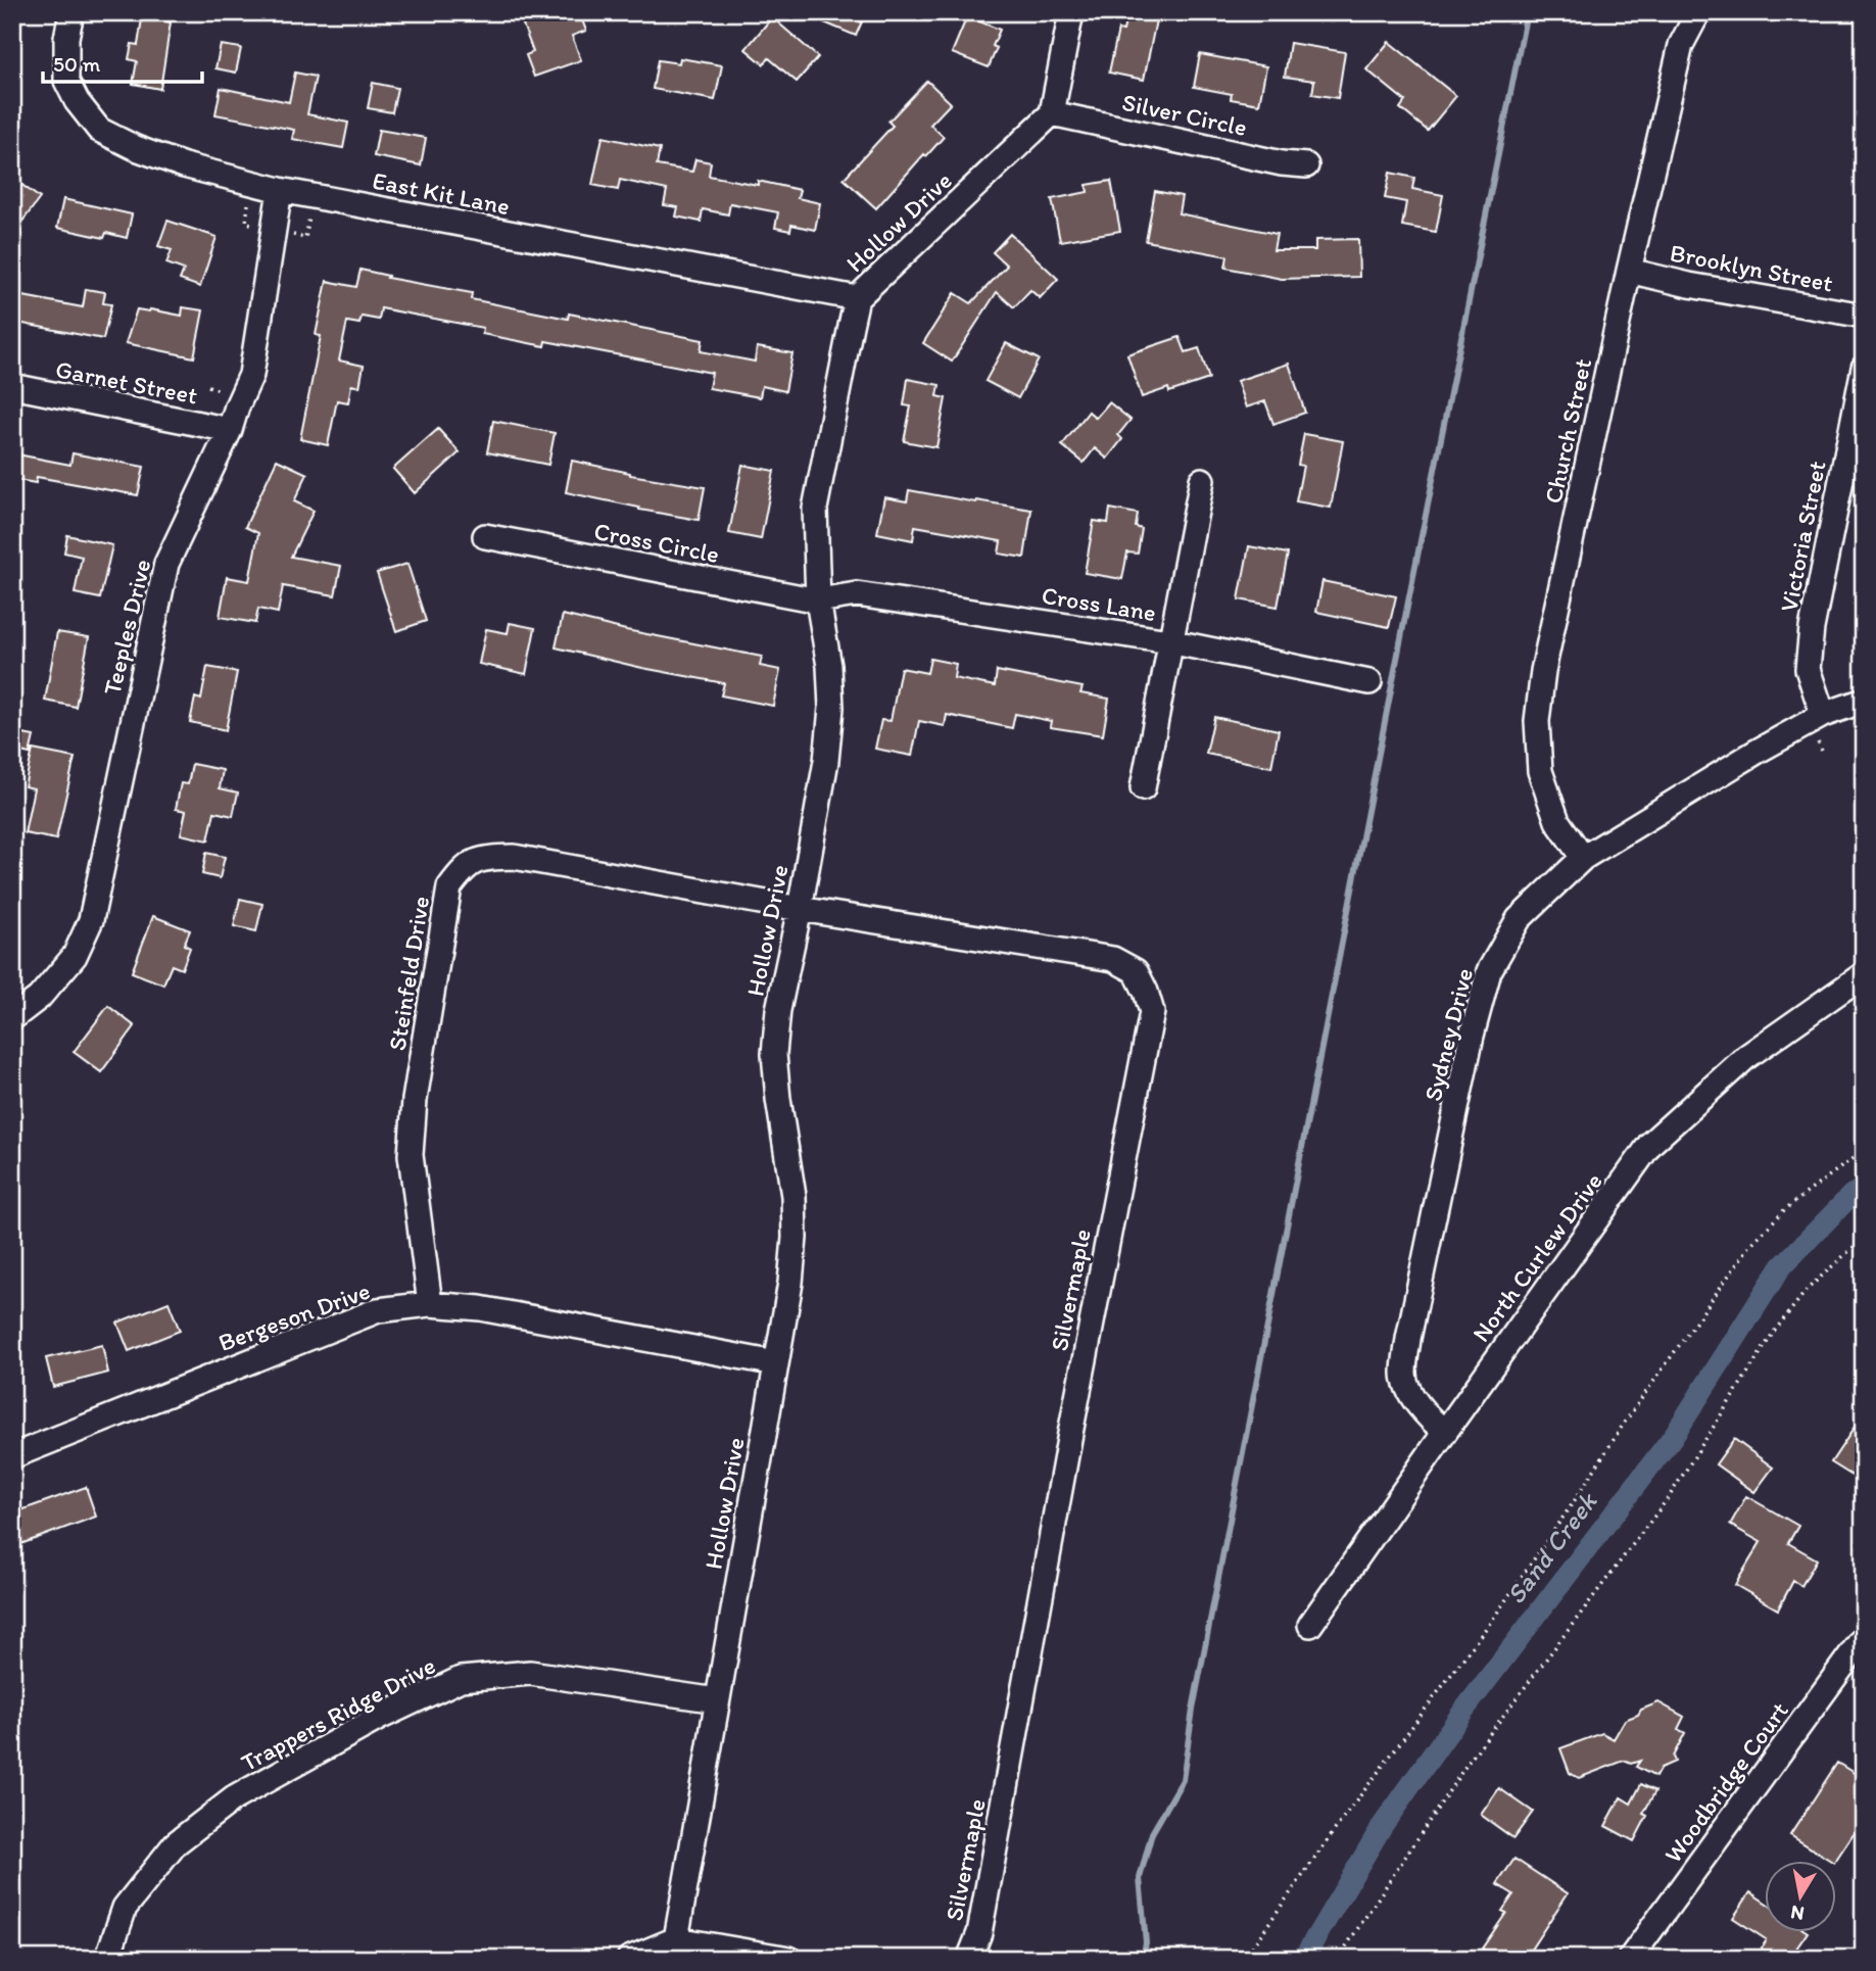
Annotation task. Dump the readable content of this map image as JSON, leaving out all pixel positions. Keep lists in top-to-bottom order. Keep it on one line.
{"streets":{"street":["Silver Circle","East Kit Lane","Hollow Drive","Brooklyn Street","Garnet Street","Church Street","Victoria Street","Cross Circle","Cross Lane","Teeples Drive","Steinfeld Drive","Sydney Drive","North Curlew Drive","Silvermaple","Bergeson Drive","Trappers Ridge Drive","Woodbridge Court"]},"crossings":[["Silver Circle","Hollow Drive"],["East Kit Lane","Hollow Drive"],["East Kit Lane","Teeples Drive"],["Hollow Drive","Cross Circle"],["Hollow Drive","Cross Lane"],["Hollow Drive","Steinfeld Drive"],["Hollow Drive","Silvermaple"],["Hollow Drive","Bergeson Drive"],["Hollow Drive","Trappers Ridge Drive"],["Brooklyn Street","Church Street"],["Garnet Street","Teeples Drive"],["Church Street","Sydney Drive"],["Victoria Street","Sydney Drive"],["Cross Circle","Cross Lane"],["Steinfeld Drive","Silvermaple"],["Steinfeld Drive","Bergeson Drive"],["Sydney Drive","North Curlew Drive"]],"water":["Sand Creek"],"scale_bar":"50 m","north":"bottom"}
